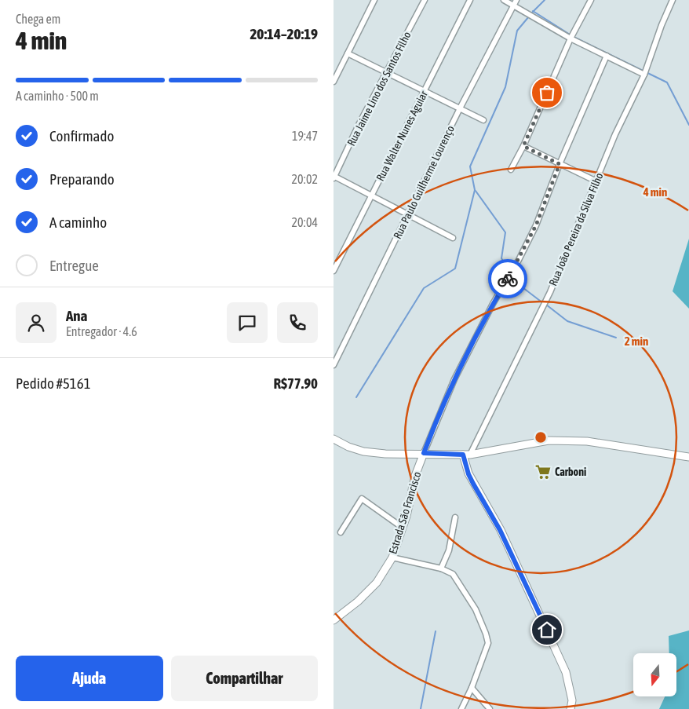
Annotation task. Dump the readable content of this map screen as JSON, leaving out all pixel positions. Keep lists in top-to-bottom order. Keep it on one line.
{"streets":{"main road":["Estrada São Francisco"],"street":["Rua Jaime Lino dos Santos Filho","Rua Walter Nunes Aguiar","Rua Paulo Guilherme Lourenço","Rua João Pereira da Silva Filho"]},"places":{"supermarket":["Carboni"]},"north":"bottom","page":{"heading":["4 min","Chega em","20:14–20:19"],"panel":["Ana","Entregador · 4.6","Pedido #5161","R$77.90"],"bar":"A caminho · 500 m","list":[["Confirmado","19:47"],["Preparando","20:02"],["A caminho","20:04"],"Entregue"],"buttons":["Ajuda","Compartilhar"]},"rings":["4 min","2 min"]}
